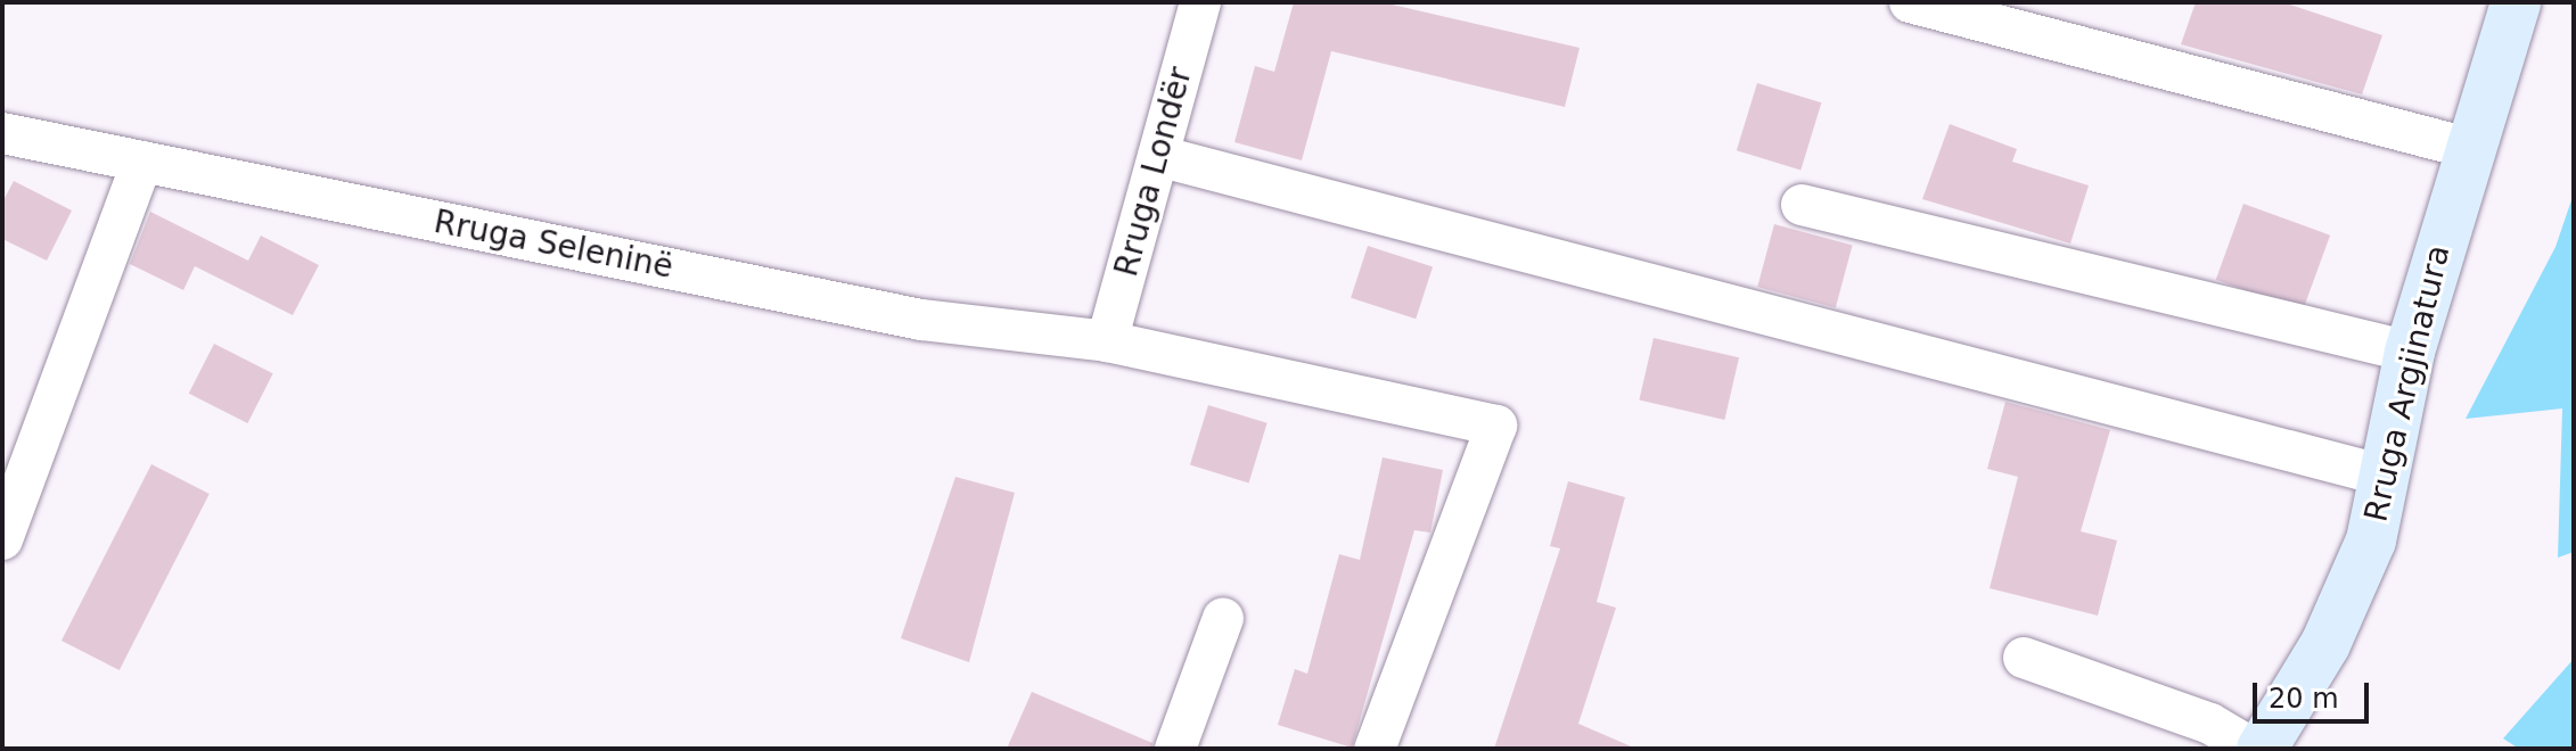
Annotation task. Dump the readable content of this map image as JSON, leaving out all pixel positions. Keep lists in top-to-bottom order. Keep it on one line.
{"streets":{"street":["Rruga Londër","Rruga Seleninë","Rruga Argjinatura"]},"crossings":[["Rruga Londër","Rruga Seleninë"]],"scale_bar":"20 m"}
